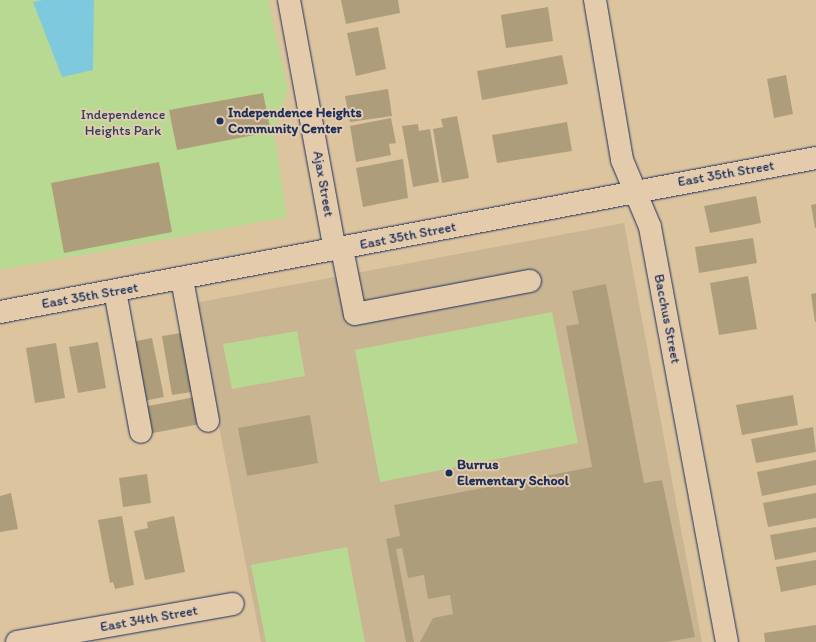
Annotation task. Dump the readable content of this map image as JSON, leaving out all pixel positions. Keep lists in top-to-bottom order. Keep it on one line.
{"streets":{"street":["East 35th Street","Ajax Street","Bacchus Street","East 34th Street"]},"crossings":[["East 35th Street","Ajax Street"],["East 35th Street","Bacchus Street"]],"parks":["Independence Heights Park"],"places":["Independence Heights Community Center","Burrus Elementary School"]}
